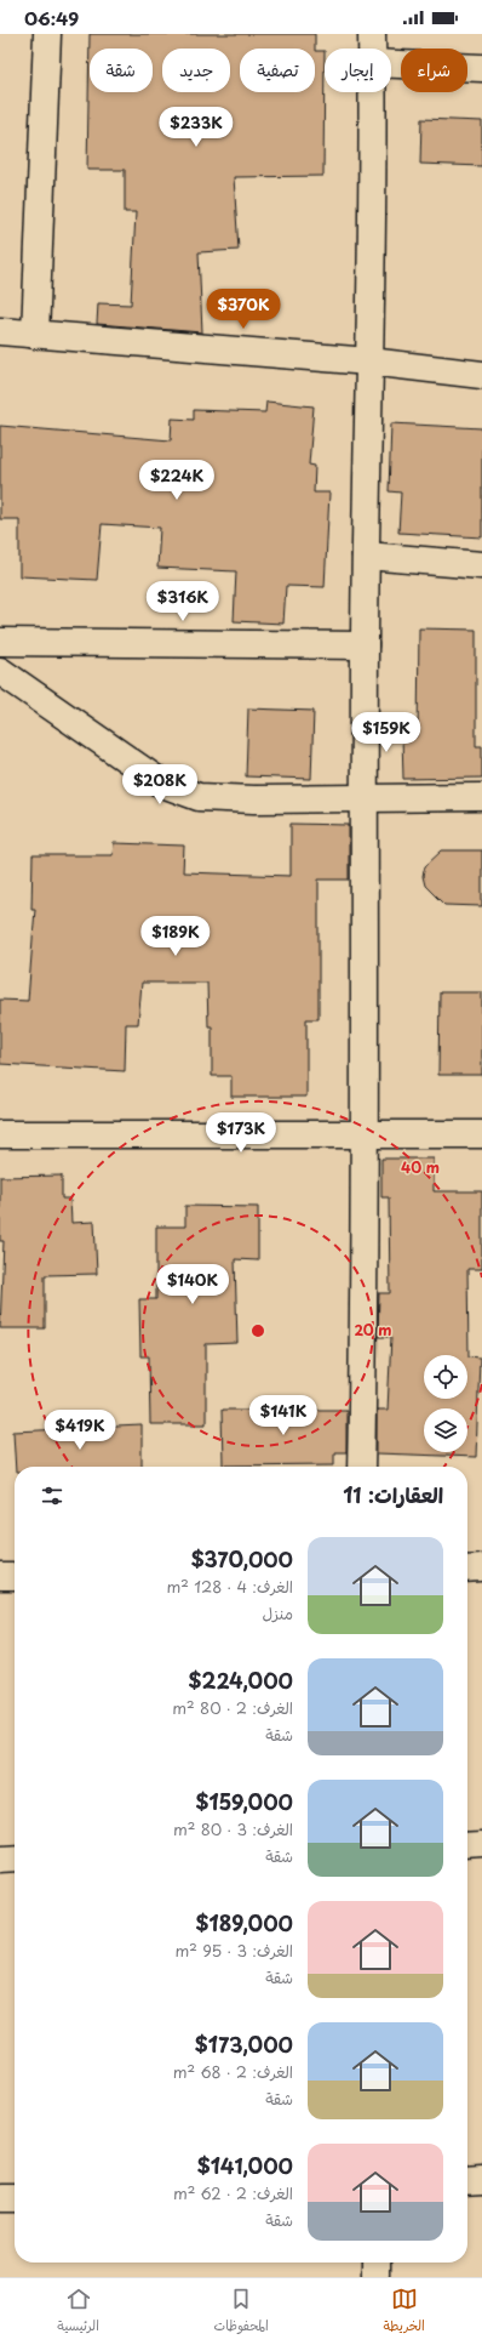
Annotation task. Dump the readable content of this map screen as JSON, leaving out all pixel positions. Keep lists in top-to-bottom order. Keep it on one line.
{"page":{"status":"06:49","chip":["شراء","إيجار","تصفية","جديد","شقة"],"price":["$233K","$370K","$224K","$316K","$159K","$208K","$189K","$173K","$140K","$141K","$419K"],"heading":"العقارات: 11","list":[{"name":"$370,000","note":"الغرف: 4 · 128 m² · منزل"},{"name":"$224,000","note":"الغرف: 2 · 80 m² · شقة"},{"name":"$159,000","note":"الغرف: 3 · 80 m² · شقة"},{"name":"$189,000","note":"الغرف: 3 · 95 m² · شقة"},{"name":"$173,000","note":"الغرف: 2 · 68 m² · شقة"},{"name":"$141,000","note":"الغرف: 2 · 62 m² · شقة"}],"tabs":["الخريطة","المحفوظات","الرئيسية"]},"rings":["40 m","20 m"]}
